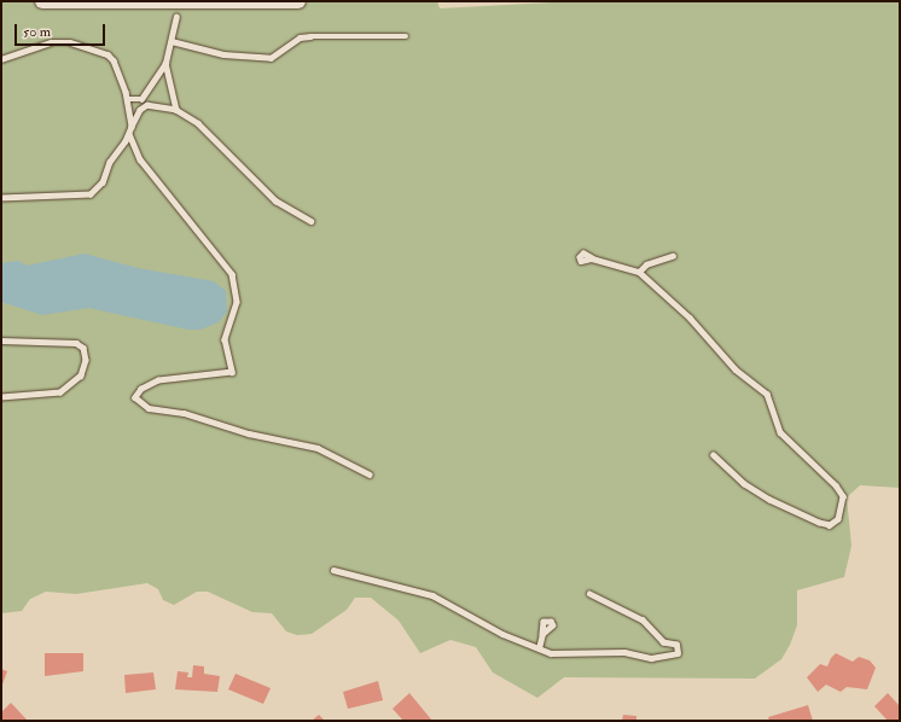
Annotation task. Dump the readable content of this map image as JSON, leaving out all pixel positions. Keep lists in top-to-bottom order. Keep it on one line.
{"scale_bar":"50 m"}
